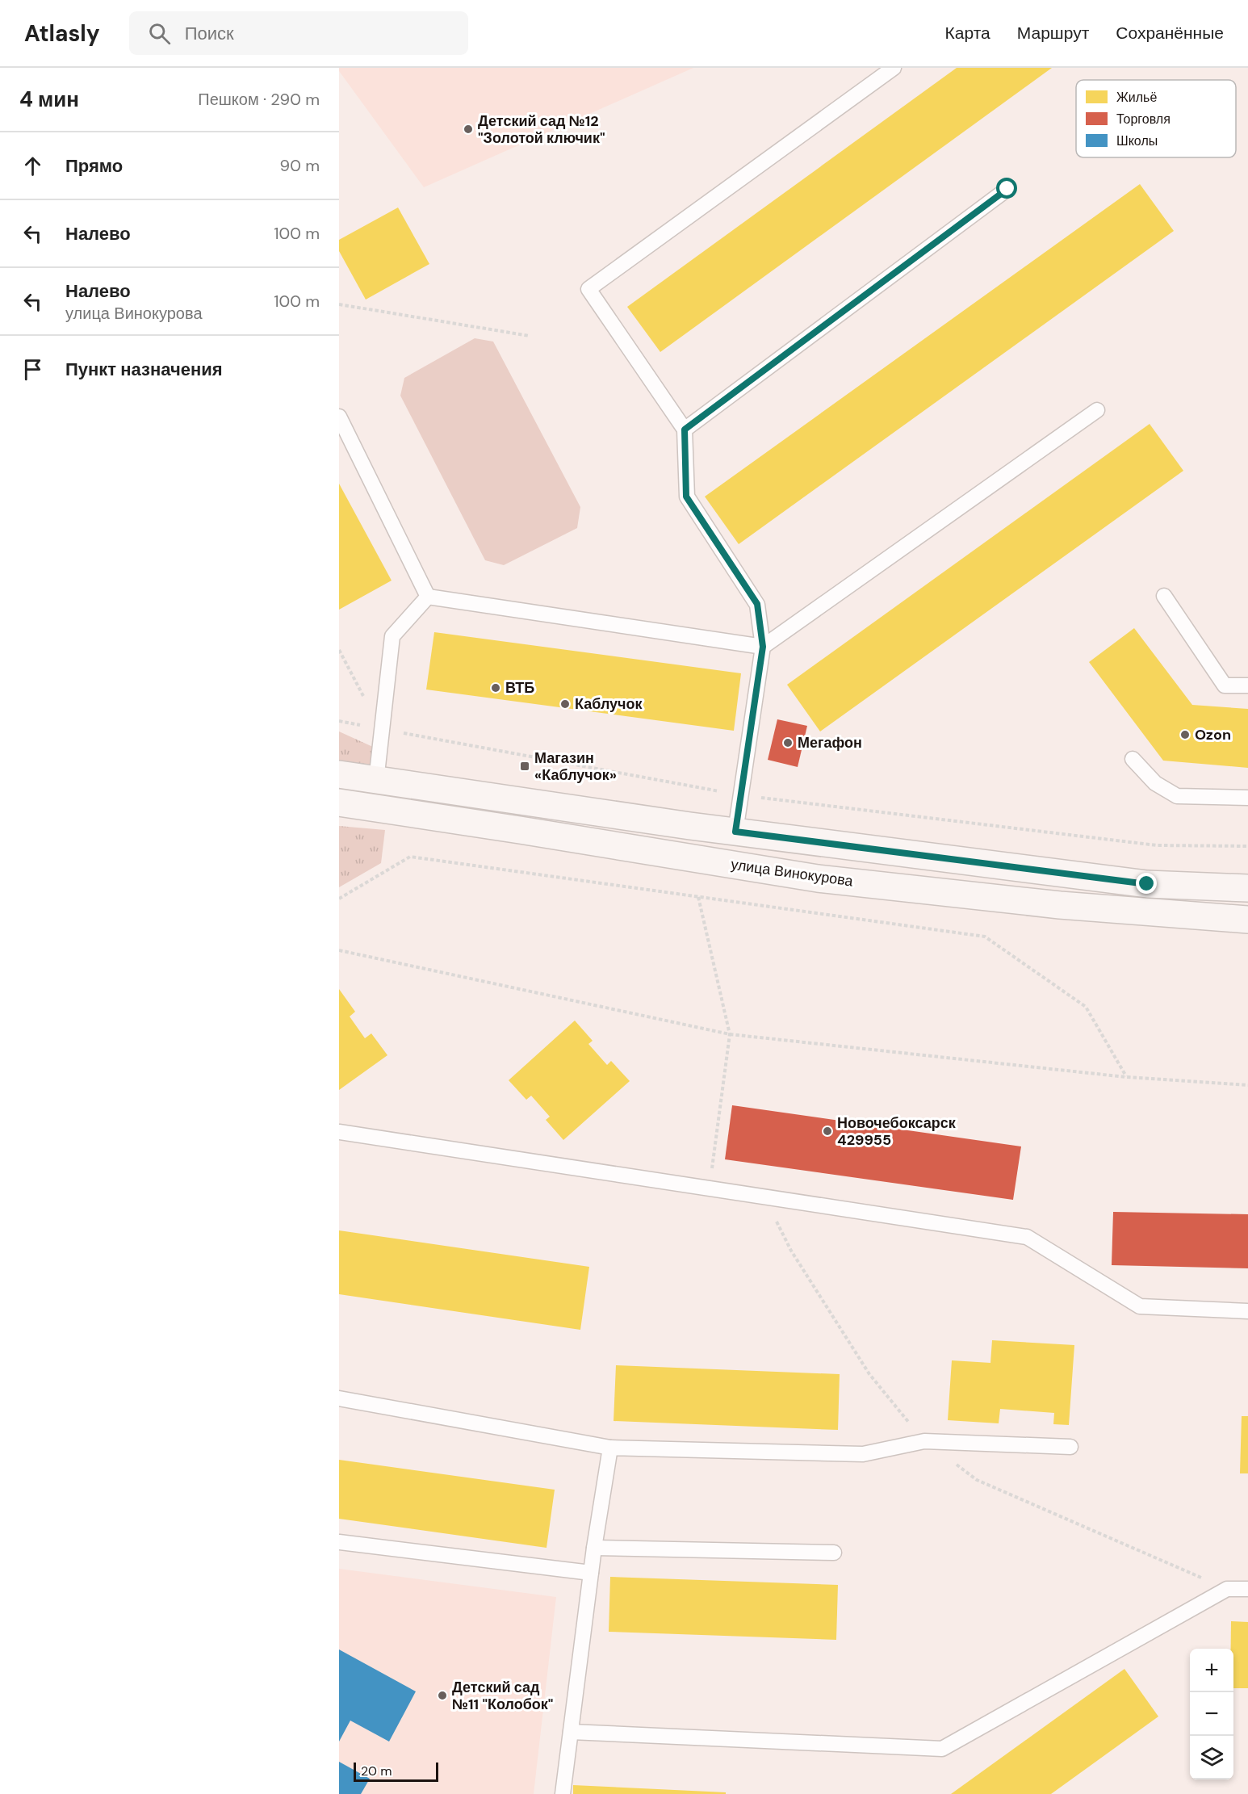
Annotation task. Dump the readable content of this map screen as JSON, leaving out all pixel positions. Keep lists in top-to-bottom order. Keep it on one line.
{"streets":{"main road":["улица Винокурова"]},"places":{"other":["Детский сад №12 \"Золотой ключик\"","ВТБ","Каблучок","Ozon","Мегафон","Новочебоксарск 429955","Детский сад №11 \"Колобок\""],"transit":["Магазин «Каблучок»"]},"legend":["Жильё","Торговля","Школы"],"scale_bar":"20 m","page":{"header":"Atlasly","search":"Поиск","nav":["Карта","Маршрут","Сохранённые"],"heading":["4 мин","Пешком · 290 m"],"list":[["Прямо","90 m"],["Налево","100 m"],["Налево","улица Винокурова","100 m"],"Пункт назначения"],"map_buttons":["+","−"],"scale":"20 m"}}
